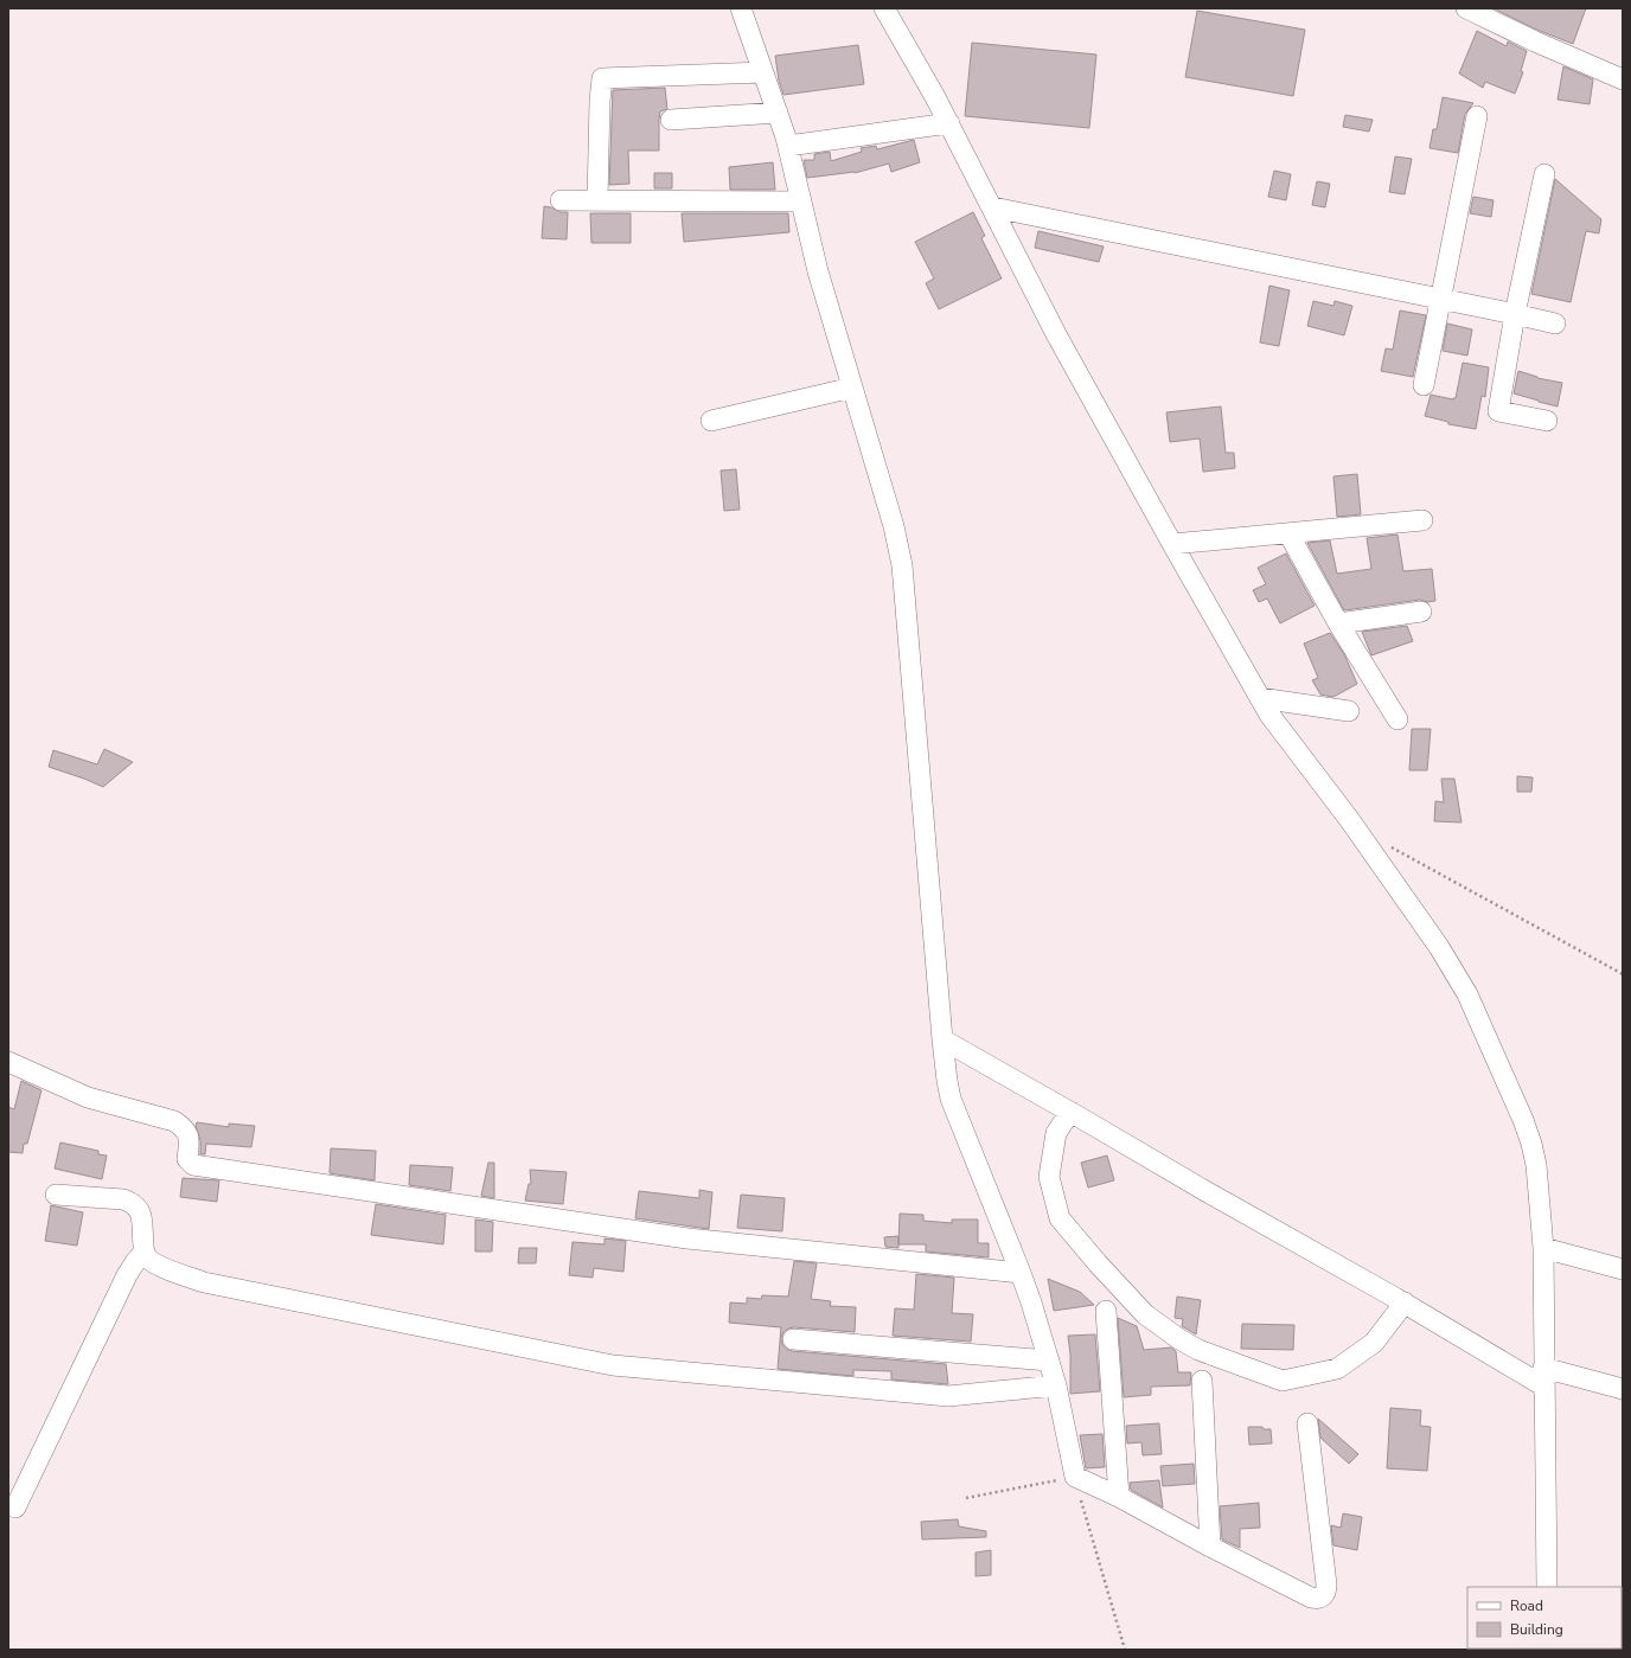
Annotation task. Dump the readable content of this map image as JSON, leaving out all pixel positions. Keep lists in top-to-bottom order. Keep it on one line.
{"legend":["Road","Building"]}
